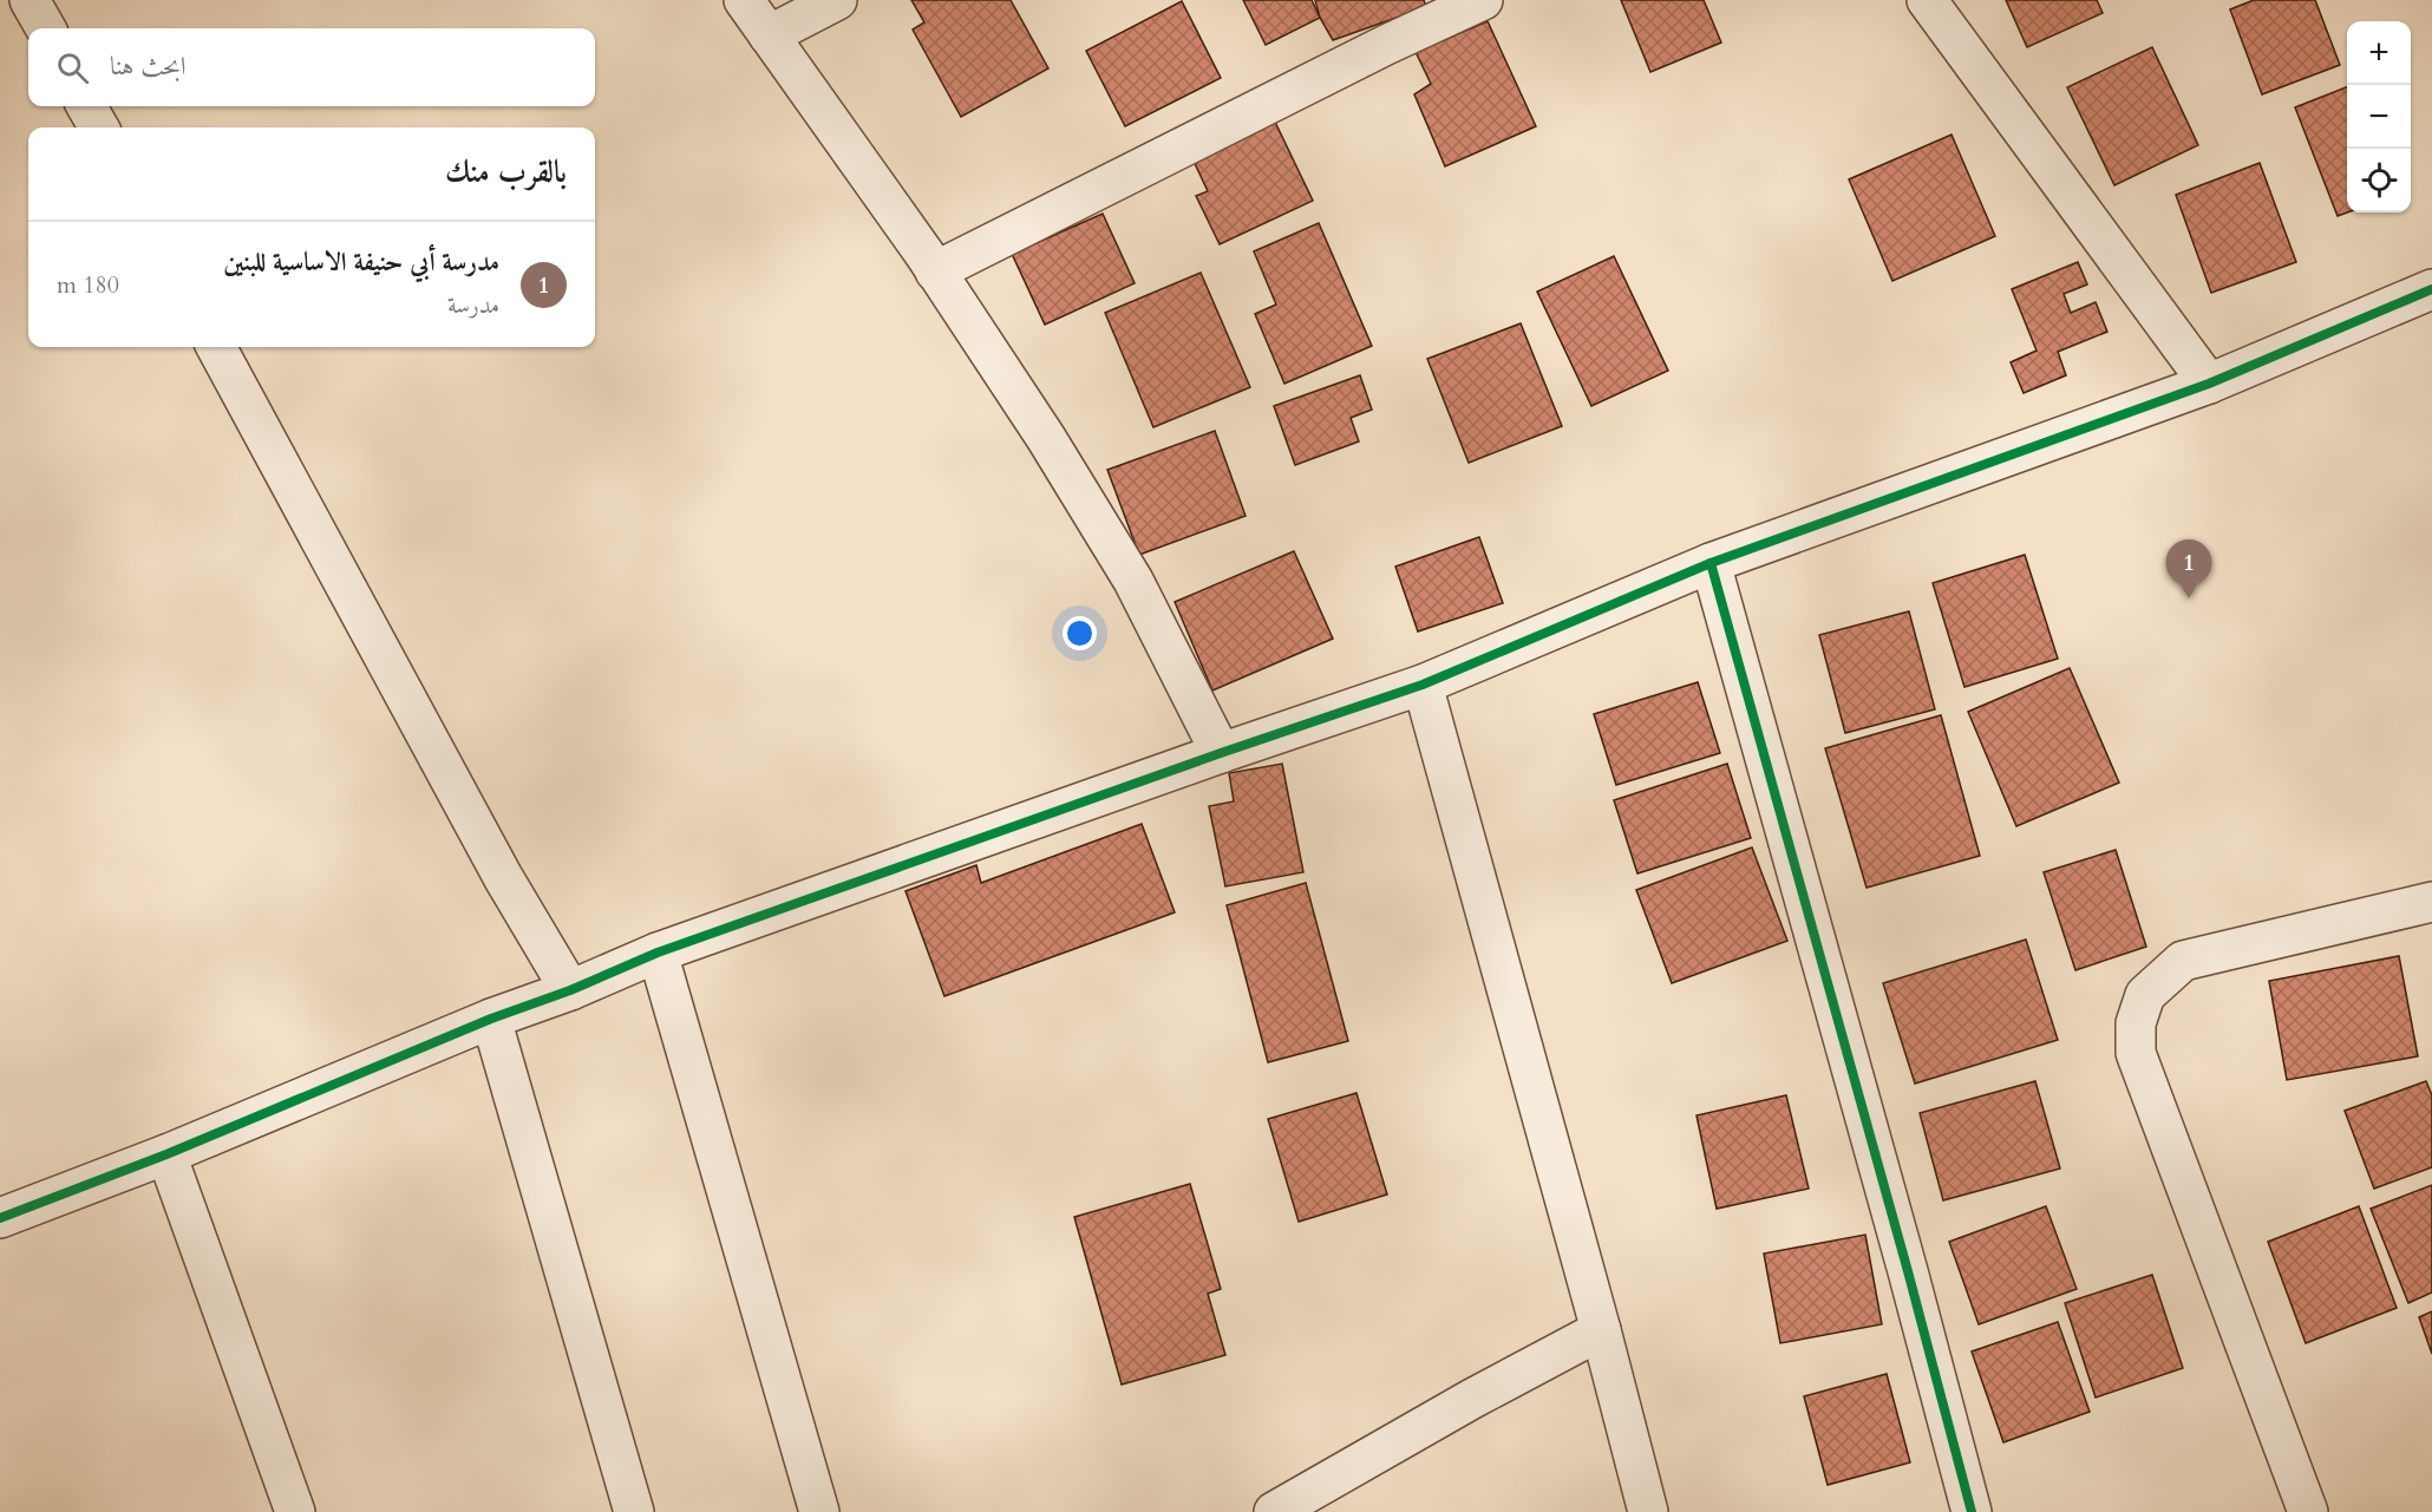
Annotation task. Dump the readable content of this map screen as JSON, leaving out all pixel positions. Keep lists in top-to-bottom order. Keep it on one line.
{"page":{"map_buttons":["+","−"],"search":"ابحث هنا","heading":"بالقرب منك","list":[{"mark":"1","name":"مدرسة أبي حنيفة الاساسية للبنين","note":"مدرسة","value":"180 m"}],"pins":"1"}}
